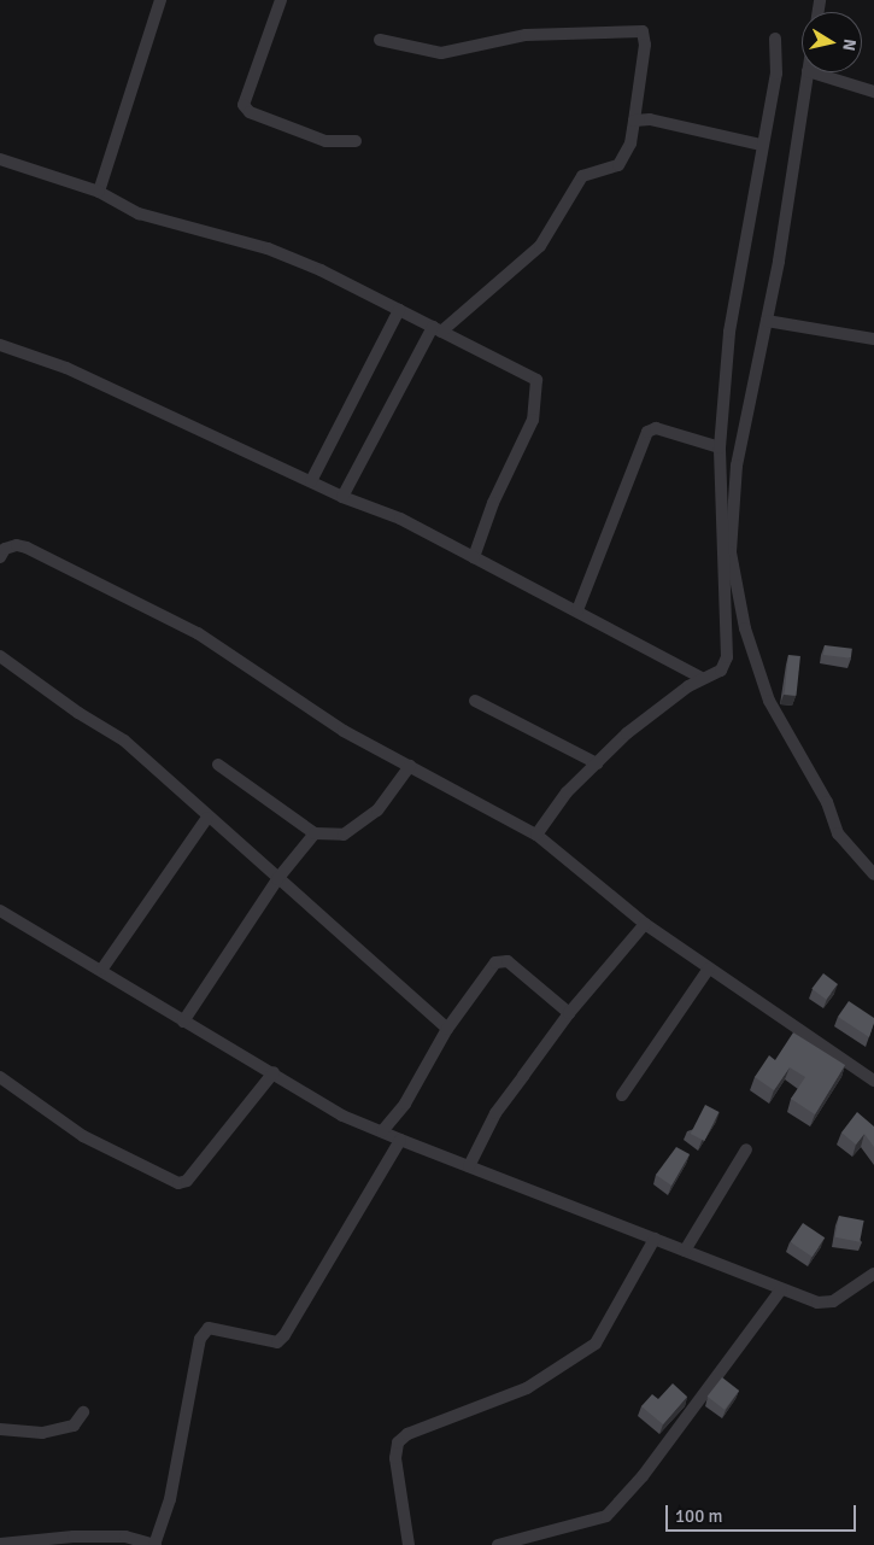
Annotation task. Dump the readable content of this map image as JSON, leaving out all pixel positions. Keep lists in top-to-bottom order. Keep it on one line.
{"scale_bar":"100 m","north":"right"}
